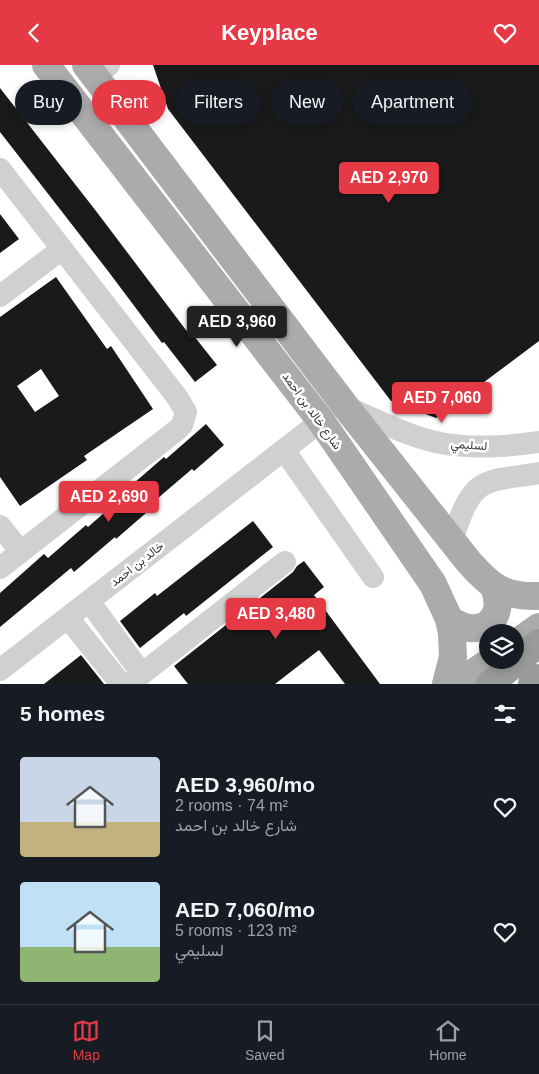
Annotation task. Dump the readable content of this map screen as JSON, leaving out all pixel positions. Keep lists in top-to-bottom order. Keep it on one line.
{"streets":{"main road":["شارع خالد بن احمد"],"street":["لسليمي","خالد بن احمد"]},"crossings":[["شارع خالد بن احمد","خالد بن احمد"]],"page":{"header":"Keyplace","chip":["Buy","Rent","Filters","New","Apartment"],"price":["AED 2,970","AED 3,960","AED 7,060","AED 2,690","AED 3,480"],"heading":"5 homes","list":[{"name":"AED 3,960/mo","note":"2 rooms · 74 m² · شارع خالد بن احمد"},{"name":"AED 7,060/mo","note":"5 rooms · 123 m² · لسليمي"}],"tabs":["Map","Saved","Home"]}}
